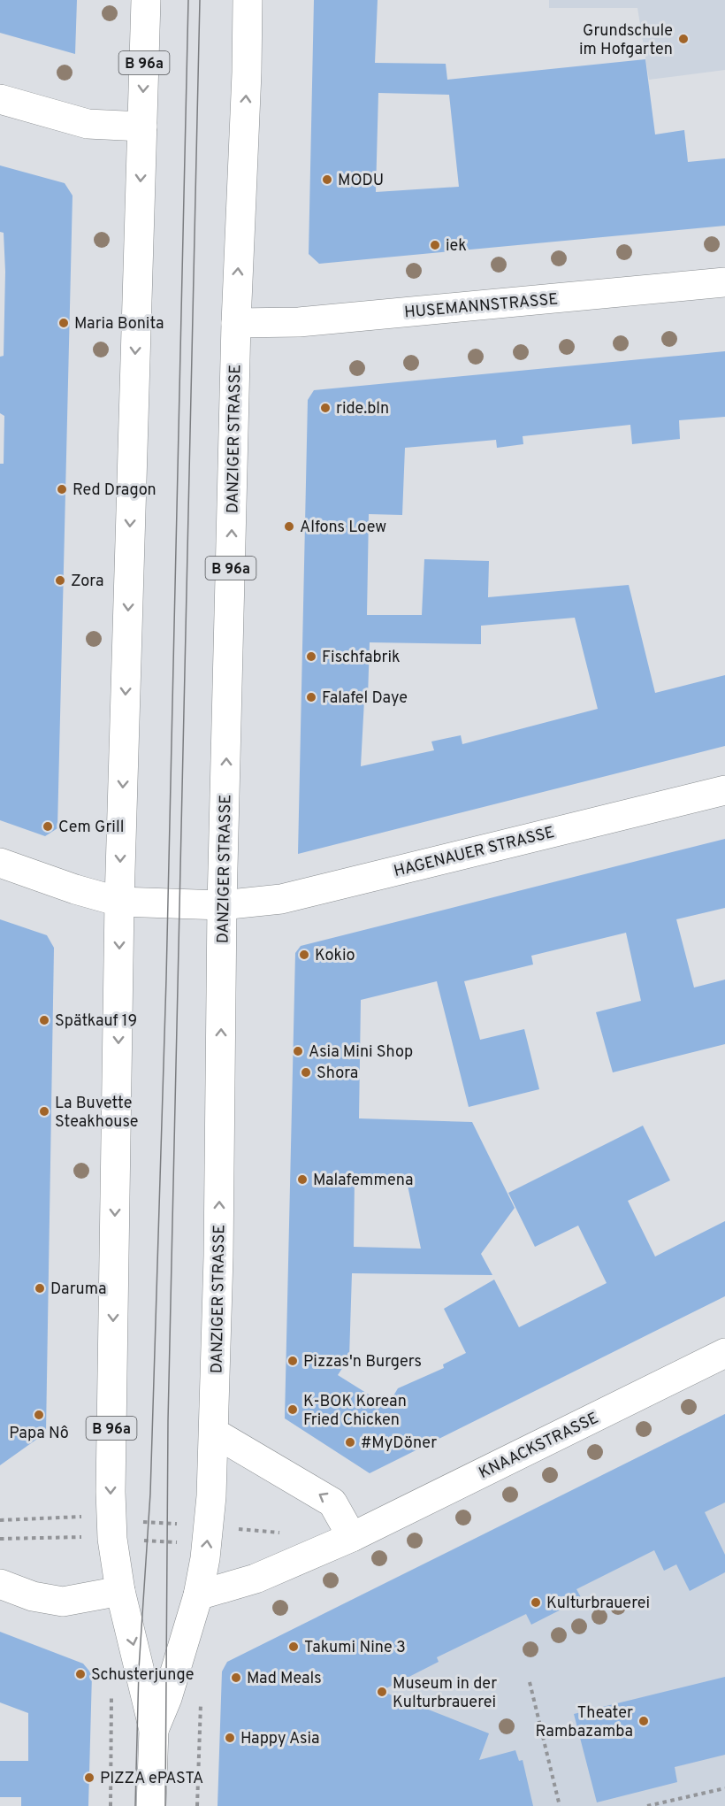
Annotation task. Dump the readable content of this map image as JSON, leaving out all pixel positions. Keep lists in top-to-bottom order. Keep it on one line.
{"streets":{"main road":["B 96a","HUSEMANNSTRASSE","DANZIGER STRASSE","HAGENAUER STRASSE","KNAACKSTRASSE"]},"crossings":[["HUSEMANNSTRASSE","DANZIGER STRASSE"],["DANZIGER STRASSE","HAGENAUER STRASSE"],["DANZIGER STRASSE","KNAACKSTRASSE"]],"places":["Grundschule im Hofgarten","MODU","iek","Maria Bonita","ride.bln","Red Dragon","Alfons Loew","Zora","Fischfabrik","Falafel Daye","Cem Grill","Kokio","Spätkauf 19","Asia Mini Shop","Shora","La Buvette Steakhouse","Malafemmena","Daruma","Pizzas'n Burgers","K-BOK Korean Fried Chicken","Papa Nô","#MyDöner","Kulturbrauerei","Takumi Nine 3","Schusterjunge","Mad Meals","Museum in der Kulturbrauerei","Theater Rambazamba","Happy Asia","PIZZA ePASTA"]}
